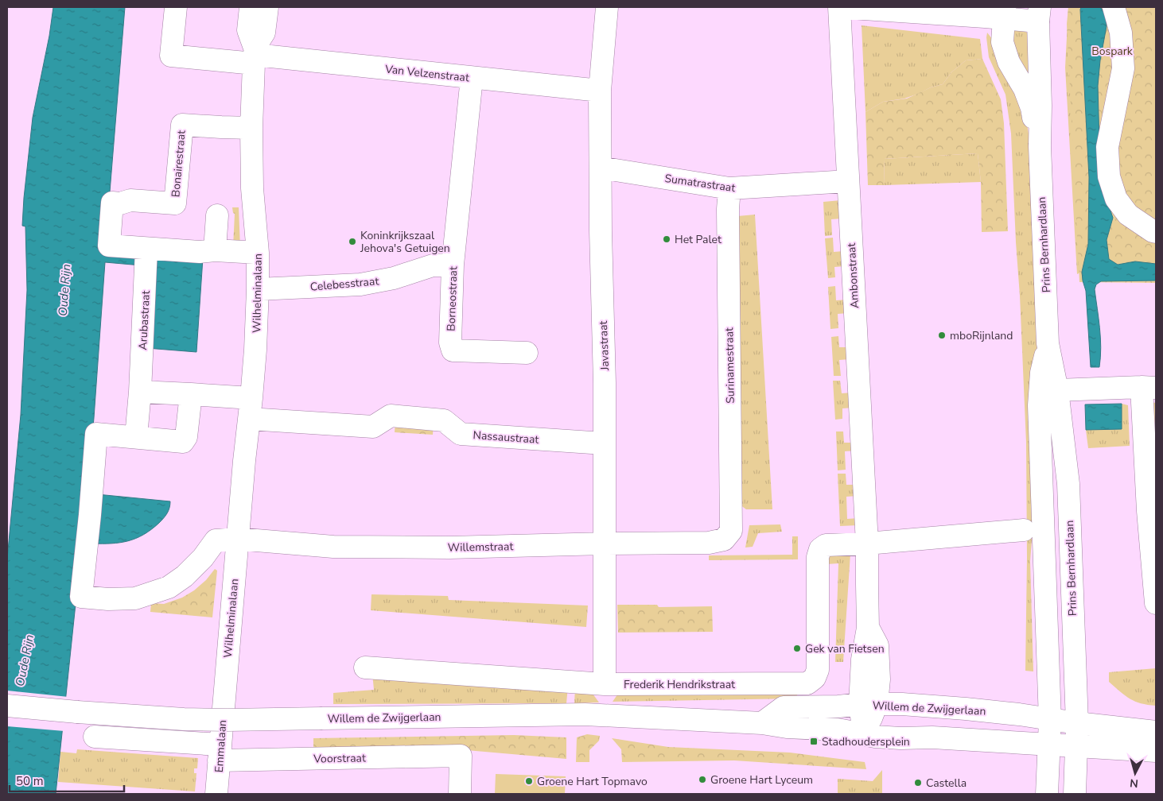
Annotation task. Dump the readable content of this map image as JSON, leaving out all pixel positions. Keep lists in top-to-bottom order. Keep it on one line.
{"streets":{"street":["Van Velzenstraat","Bonairestraat","Sumatrastraat","Prins Bernhardlaan","Ambonstraat","Celebesstraat","Wilhelminalaan","Borneostraat","Arubastraat","Javastraat","Surinamestraat","Nassaustraat","Willemstraat","Frederik Hendrikstraat","Willem de Zwijgerlaan","Emmalaan","Voorstraat"]},"crossings":[["Van Velzenstraat","Wilhelminalaan"],["Van Velzenstraat","Borneostraat"],["Van Velzenstraat","Javastraat"],["Bonairestraat","Wilhelminalaan"],["Bonairestraat","Arubastraat"],["Sumatrastraat","Ambonstraat"],["Sumatrastraat","Javastraat"],["Sumatrastraat","Surinamestraat"],["Prins Bernhardlaan","Willem de Zwijgerlaan"],["Ambonstraat","Frederik Hendrikstraat"],["Ambonstraat","Willem de Zwijgerlaan"],["Celebesstraat","Wilhelminalaan"],["Celebesstraat","Borneostraat"],["Wilhelminalaan","Nassaustraat"],["Wilhelminalaan","Willemstraat"],["Wilhelminalaan","Emmalaan"],["Javastraat","Nassaustraat"],["Javastraat","Willemstraat"],["Javastraat","Frederik Hendrikstraat"],["Surinamestraat","Willemstraat"],["Emmalaan","Voorstraat"]],"water":["Oude Rijn"],"parks":["Bospark"],"places":{"other":["Het Palet","Koninkrijkszaal Jehova's Getuigen","mboRijnland","Gek van Fietsen","Groene Hart Lyceum","Groene Hart Topmavo","Castella"],"transit":["Stadhoudersplein"]},"scale_bar":"50 m","north":"bottom"}
